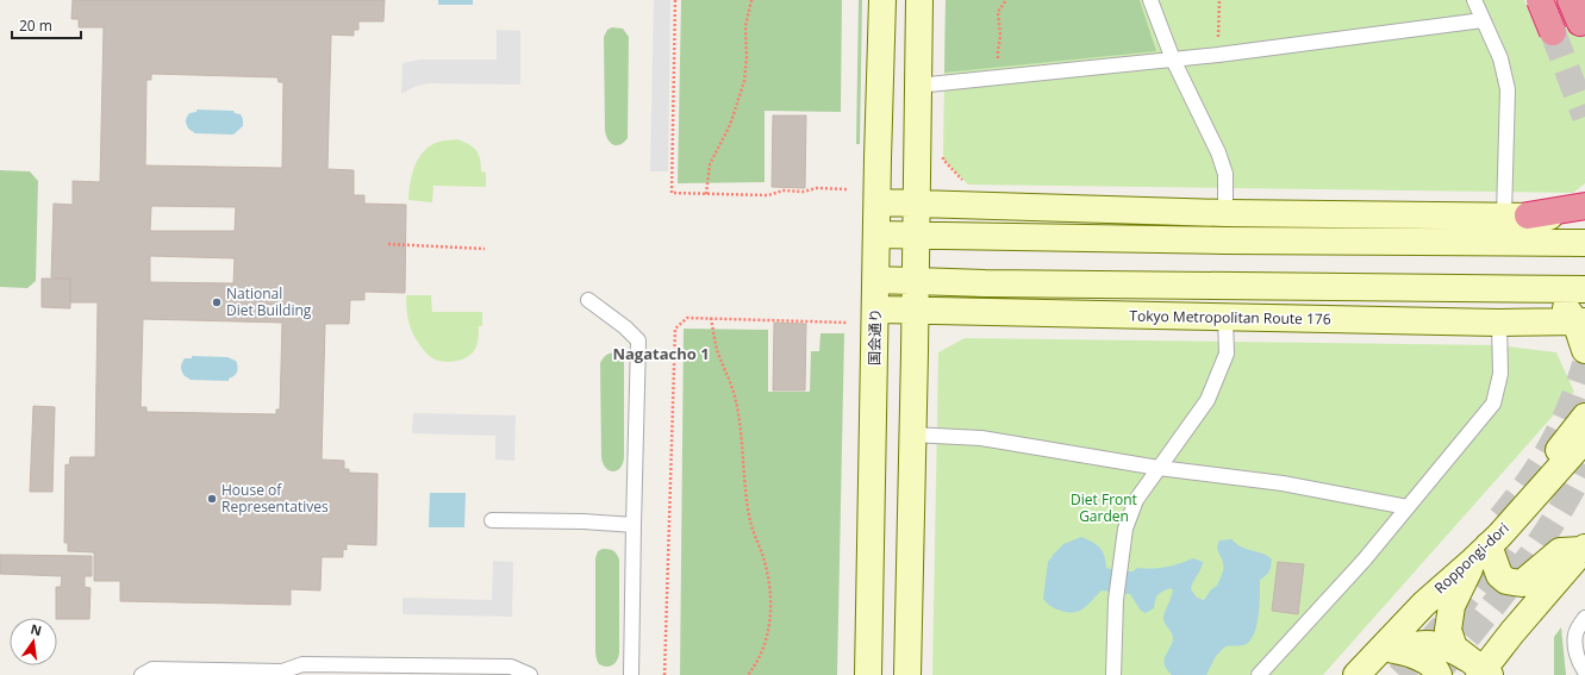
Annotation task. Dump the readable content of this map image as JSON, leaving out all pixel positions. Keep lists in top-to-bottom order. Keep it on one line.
{"streets":{"main road":["Tokyo Metropolitan Route 176","国会通り","Roppongi-dori"]},"crossings":[["Tokyo Metropolitan Route 176","国会通り"]],"districts":["Nagatacho 1"],"parks":["Diet Front Garden"],"places":["National Diet Building","House of Representatives"],"scale_bar":"20 m","north":"top"}
